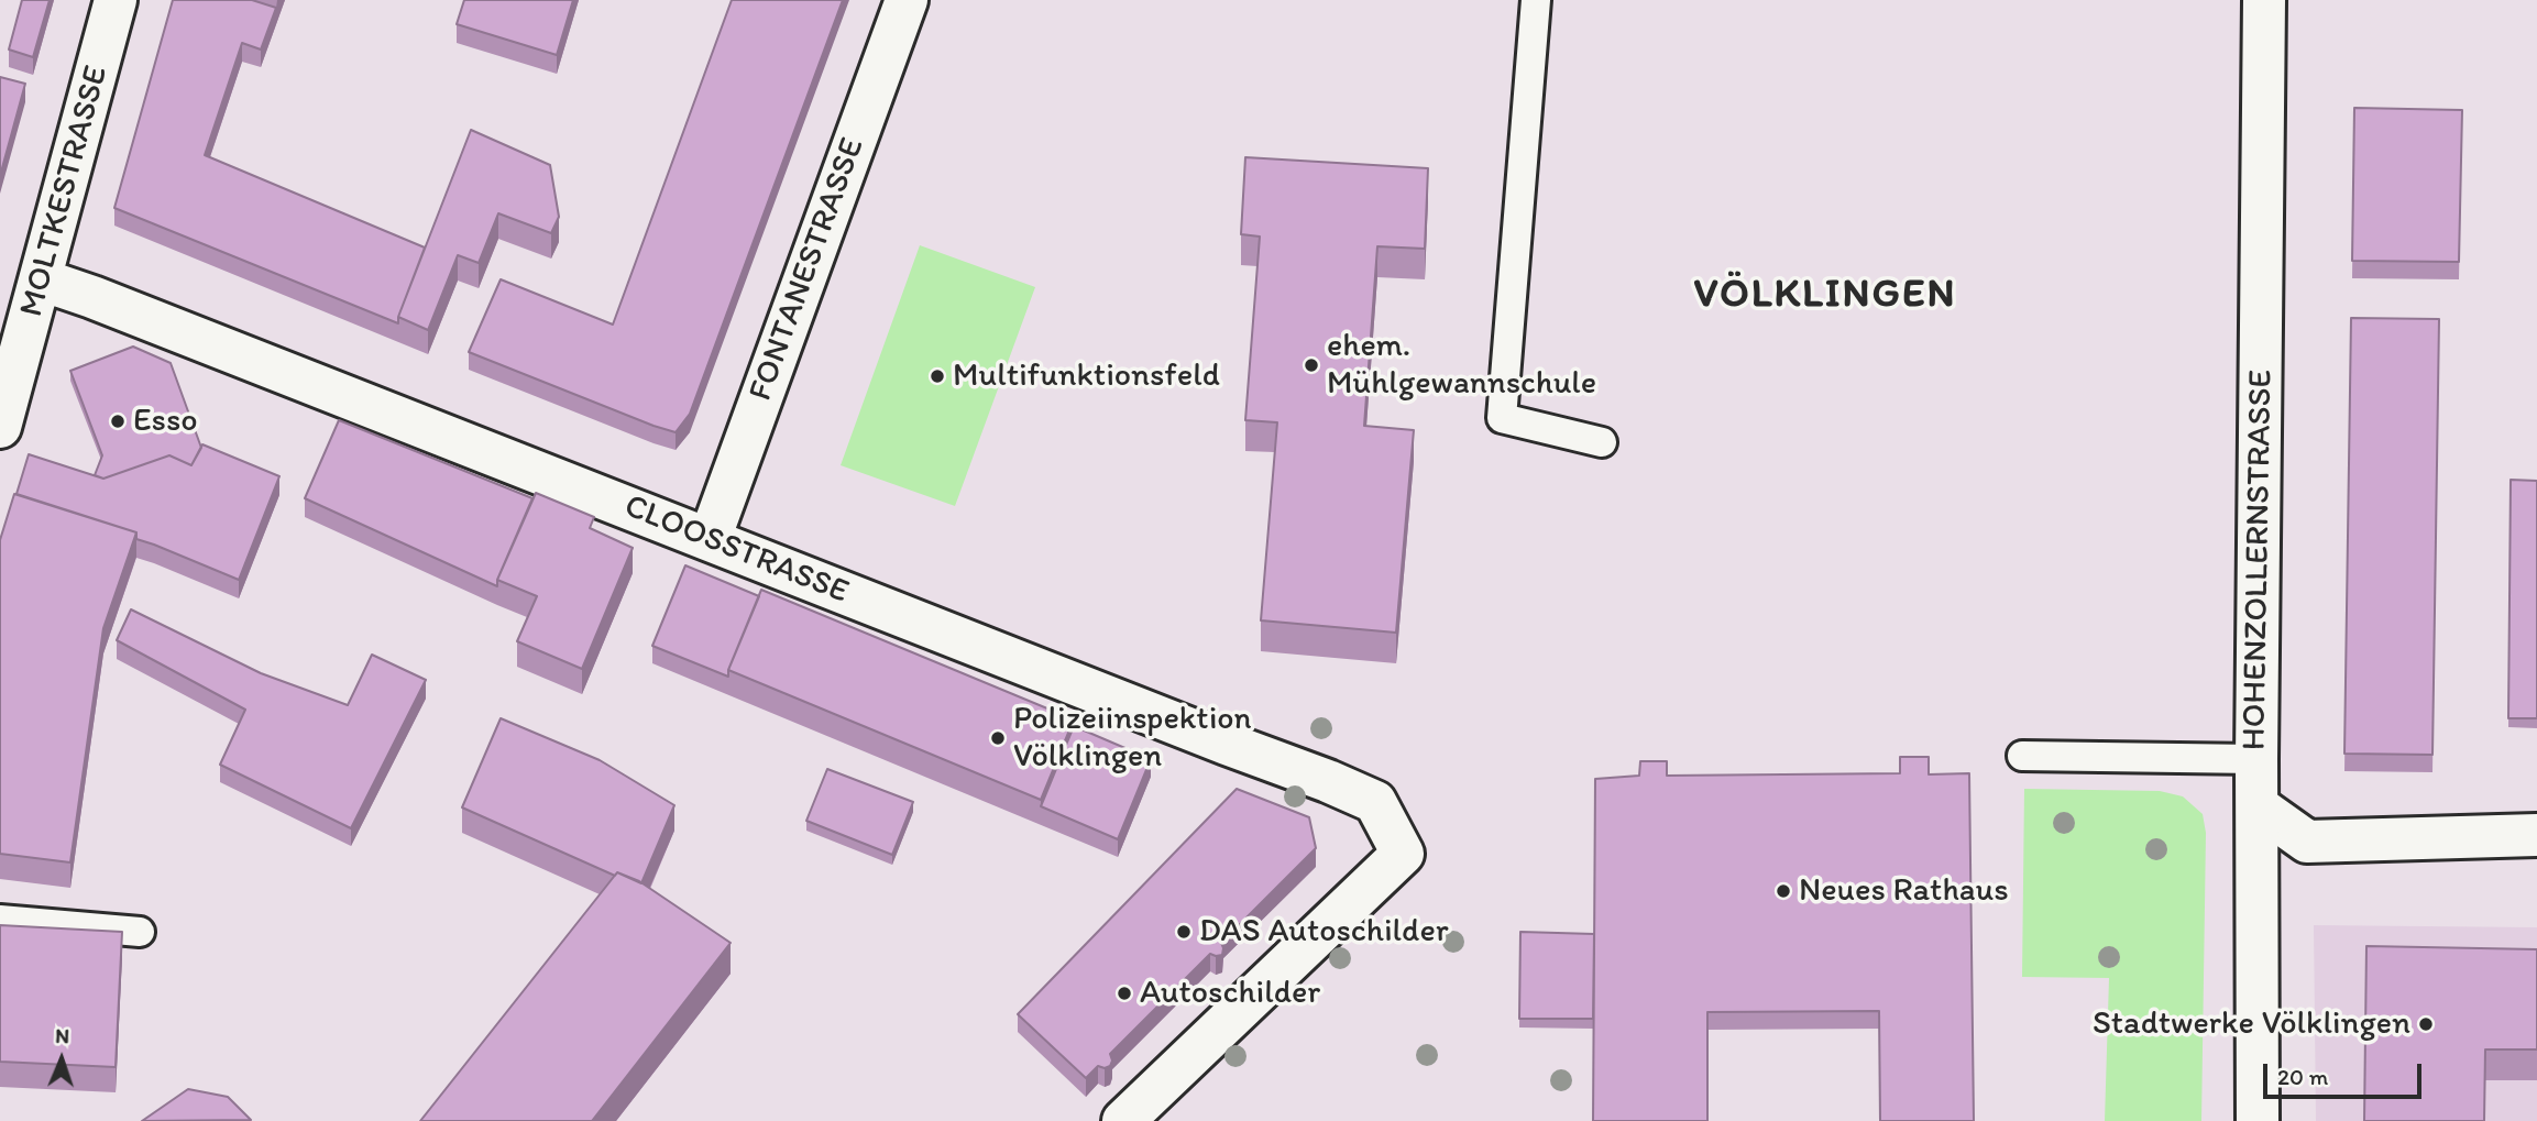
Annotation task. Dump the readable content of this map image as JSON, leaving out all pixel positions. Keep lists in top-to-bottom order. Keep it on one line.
{"streets":{"street":["MOLTKESTRASSE","FONTANESTRASSE","CLOOSSTRASSE","HOHENZOLLERNSTRASSE"]},"crossings":[["MOLTKESTRASSE","CLOOSSTRASSE"],["FONTANESTRASSE","CLOOSSTRASSE"]],"districts":["VÖLKLINGEN"],"places":["ehem. Mühlgewannschule","Multifunktionsfeld","Esso","Polizeiinspektion Völklingen","Neues Rathaus","DAS Autoschilder","Autoschilder","Stadtwerke Völklingen"],"scale_bar":"20 m","north":"top"}
